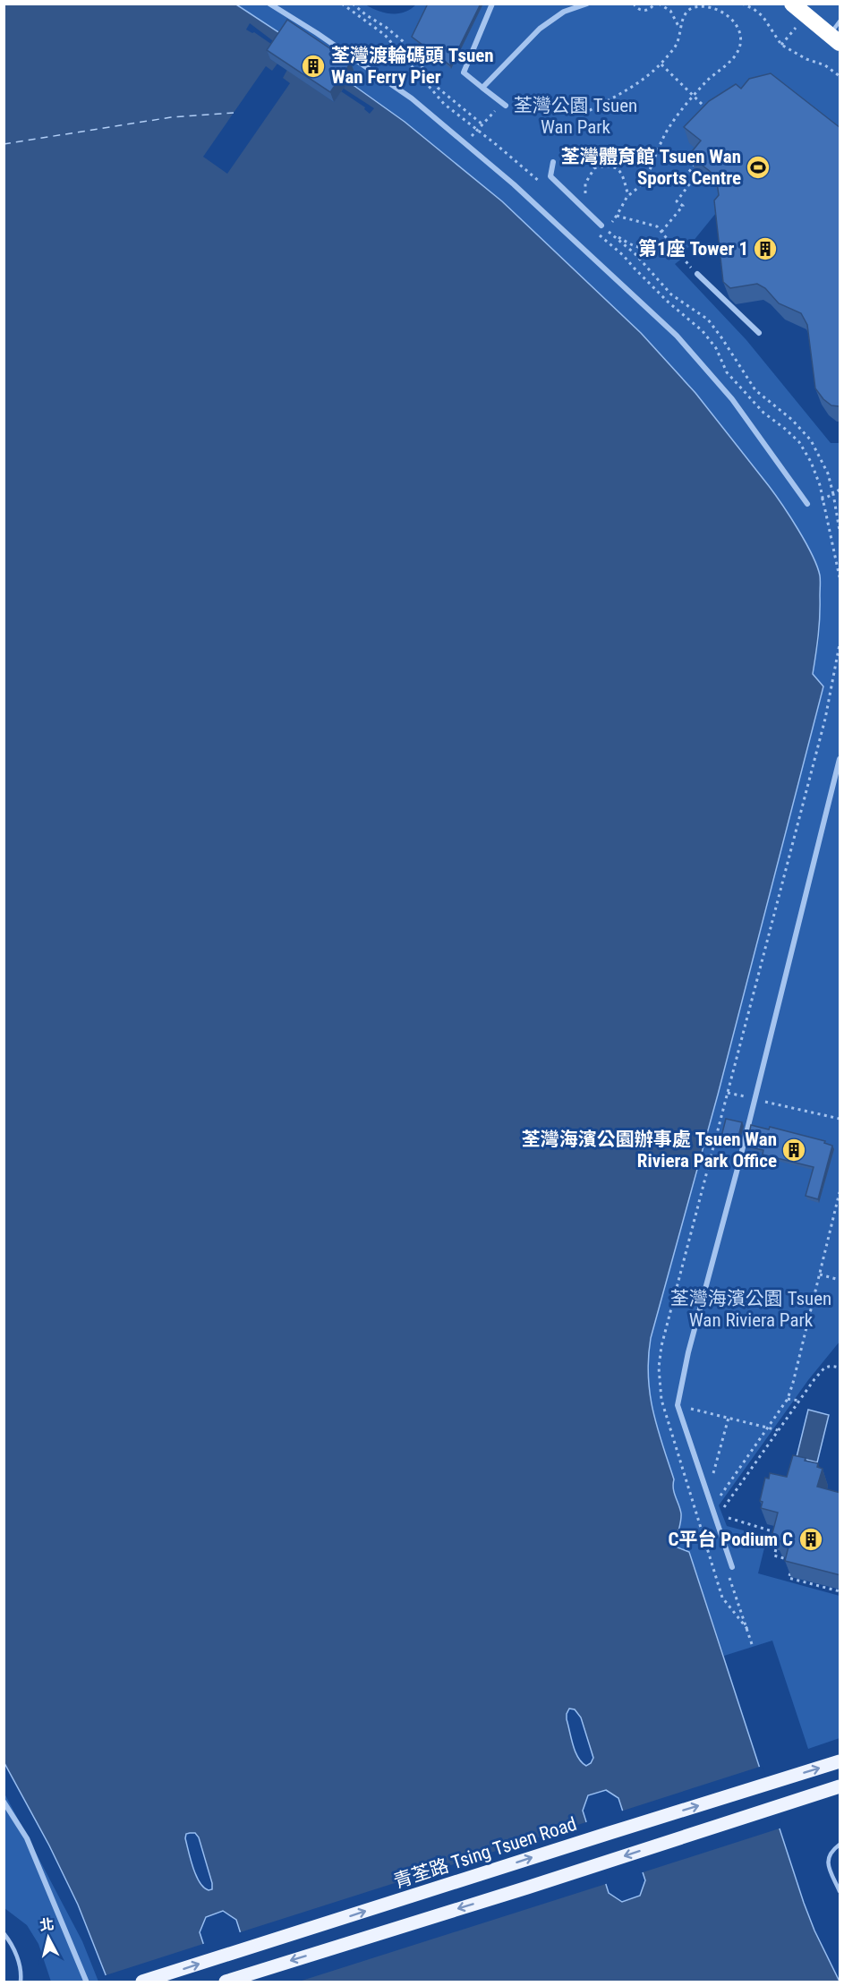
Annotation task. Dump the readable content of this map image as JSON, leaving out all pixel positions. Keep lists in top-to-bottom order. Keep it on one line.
{"streets":{"main road":["青荃路 Tsing Tsuen Road"]},"parks":["荃灣公園 Tsuen Wan Park","荃灣海濱公園 Tsuen Wan Riviera Park"],"places":{"building":["荃灣渡輪碼頭 Tsuen Wan Ferry Pier","第1座 Tower 1","荃灣海濱公園辦事處 Tsuen Wan Riviera Park Office","C平台 Podium C"],"sports":["荃灣體育館 Tsuen Wan Sports Centre"]},"north":"top"}
